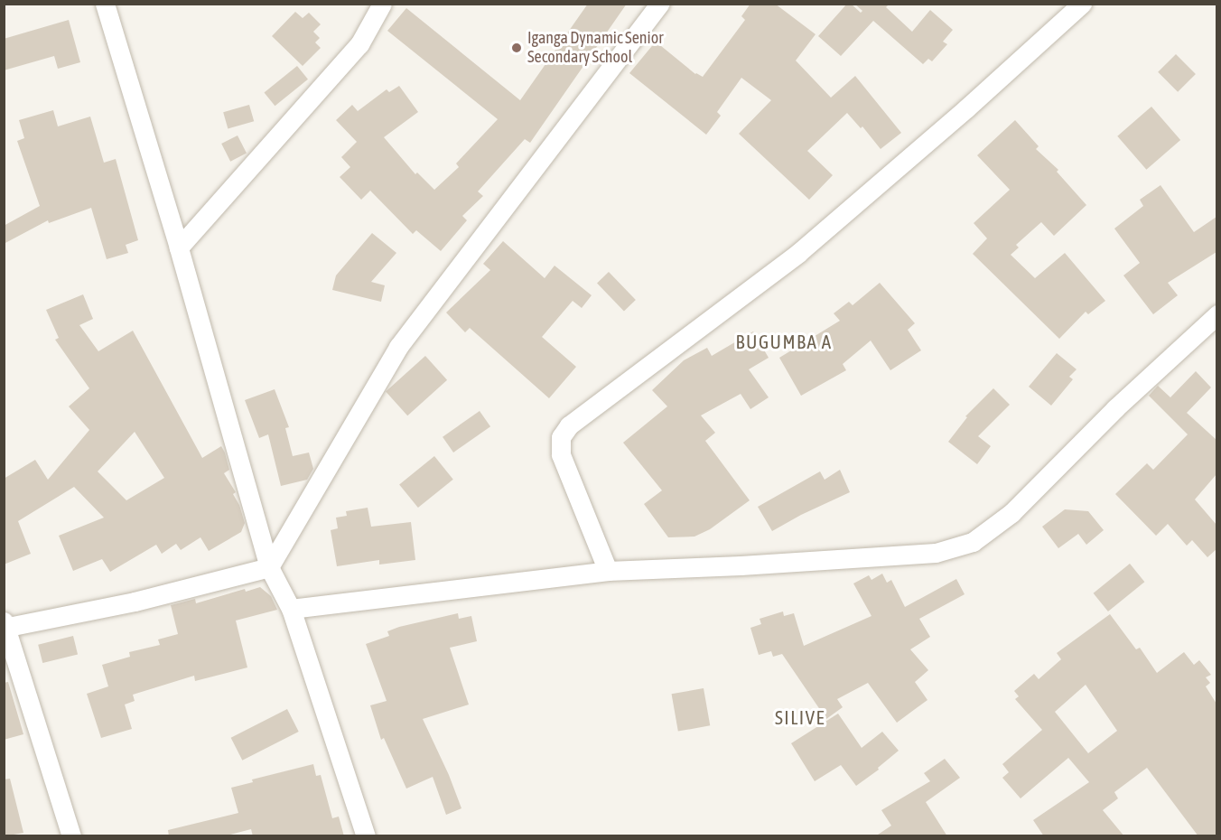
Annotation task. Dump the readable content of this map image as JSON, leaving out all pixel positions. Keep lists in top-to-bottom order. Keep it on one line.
{"districts":["BUGUMBA A","SILIVE"],"places":["Iganga Dynamic Senior Secondary School"]}
